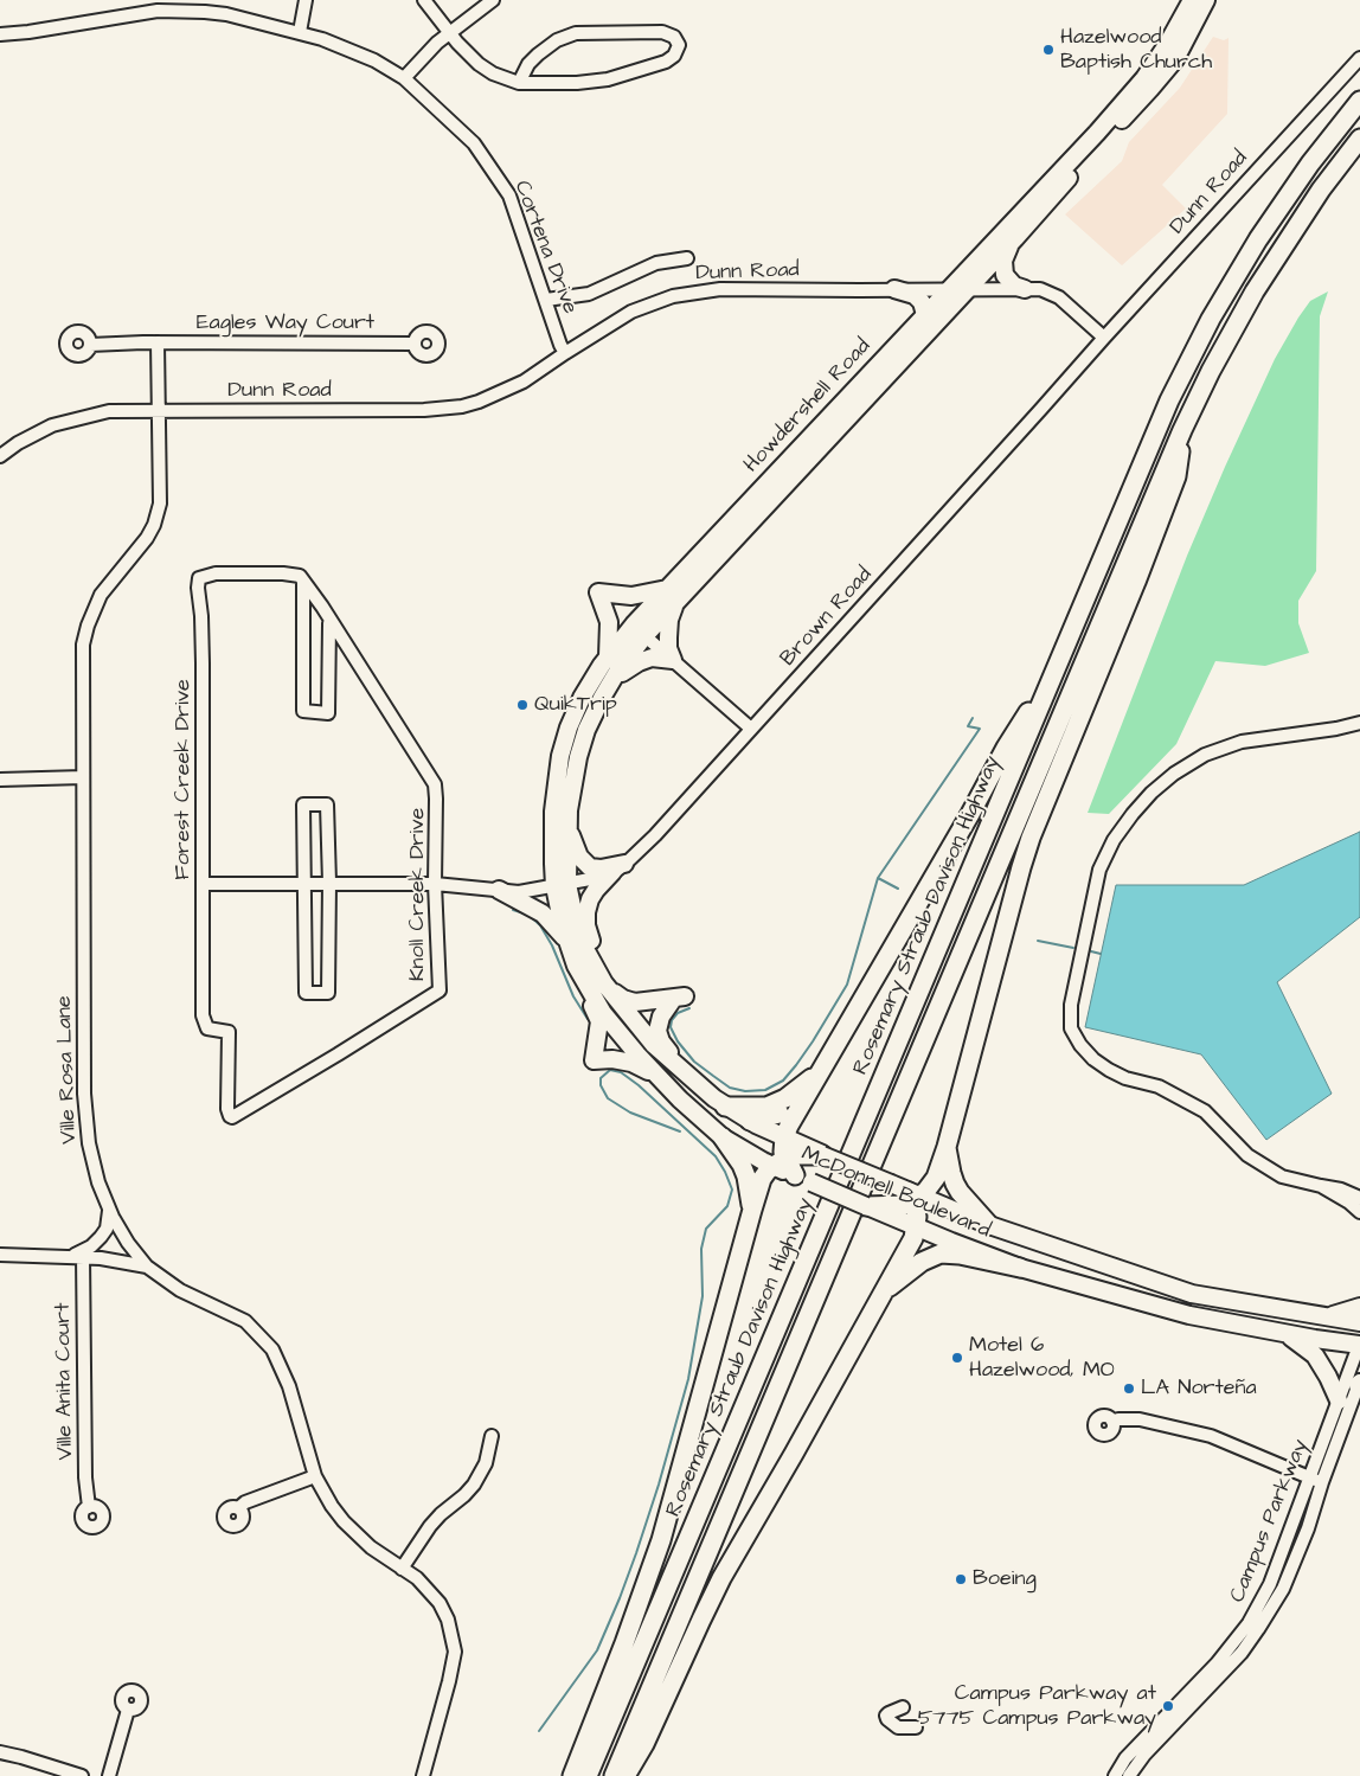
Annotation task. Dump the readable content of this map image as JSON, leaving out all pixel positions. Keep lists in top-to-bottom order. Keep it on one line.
{"streets":{"highway":["Rosemary Straub Davison Highway"],"main road":["Howdershell Road","McDonnell Boulevard"],"street":["Dunn Road","Cortena Drive","Eagles Way Court","Brown Road","Forest Creek Drive","Knoll Creek Drive","Ville Rosa Lane","Ville Anita Court","Campus Parkway"]},"crossings":[["Dunn Road","Cortena Drive"],["Dunn Road","Howdershell Road"],["Dunn Road","Brown Road"],["Dunn Road","Ville Rosa Lane"],["Howdershell Road","Brown Road"],["Howdershell Road","McDonnell Boulevard"],["Brown Road","Forest Creek Drive"],["Brown Road","Knoll Creek Drive"],["Brown Road","McDonnell Boulevard"],["Forest Creek Drive","Knoll Creek Drive"],["McDonnell Boulevard","Campus Parkway"]],"places":["Hazelwood Baptish Church","QuikTrip","Motel 6 Hazelwood, MO","LA Norteña","Boeing","Campus Parkway at 5775 Campus Parkway"]}
